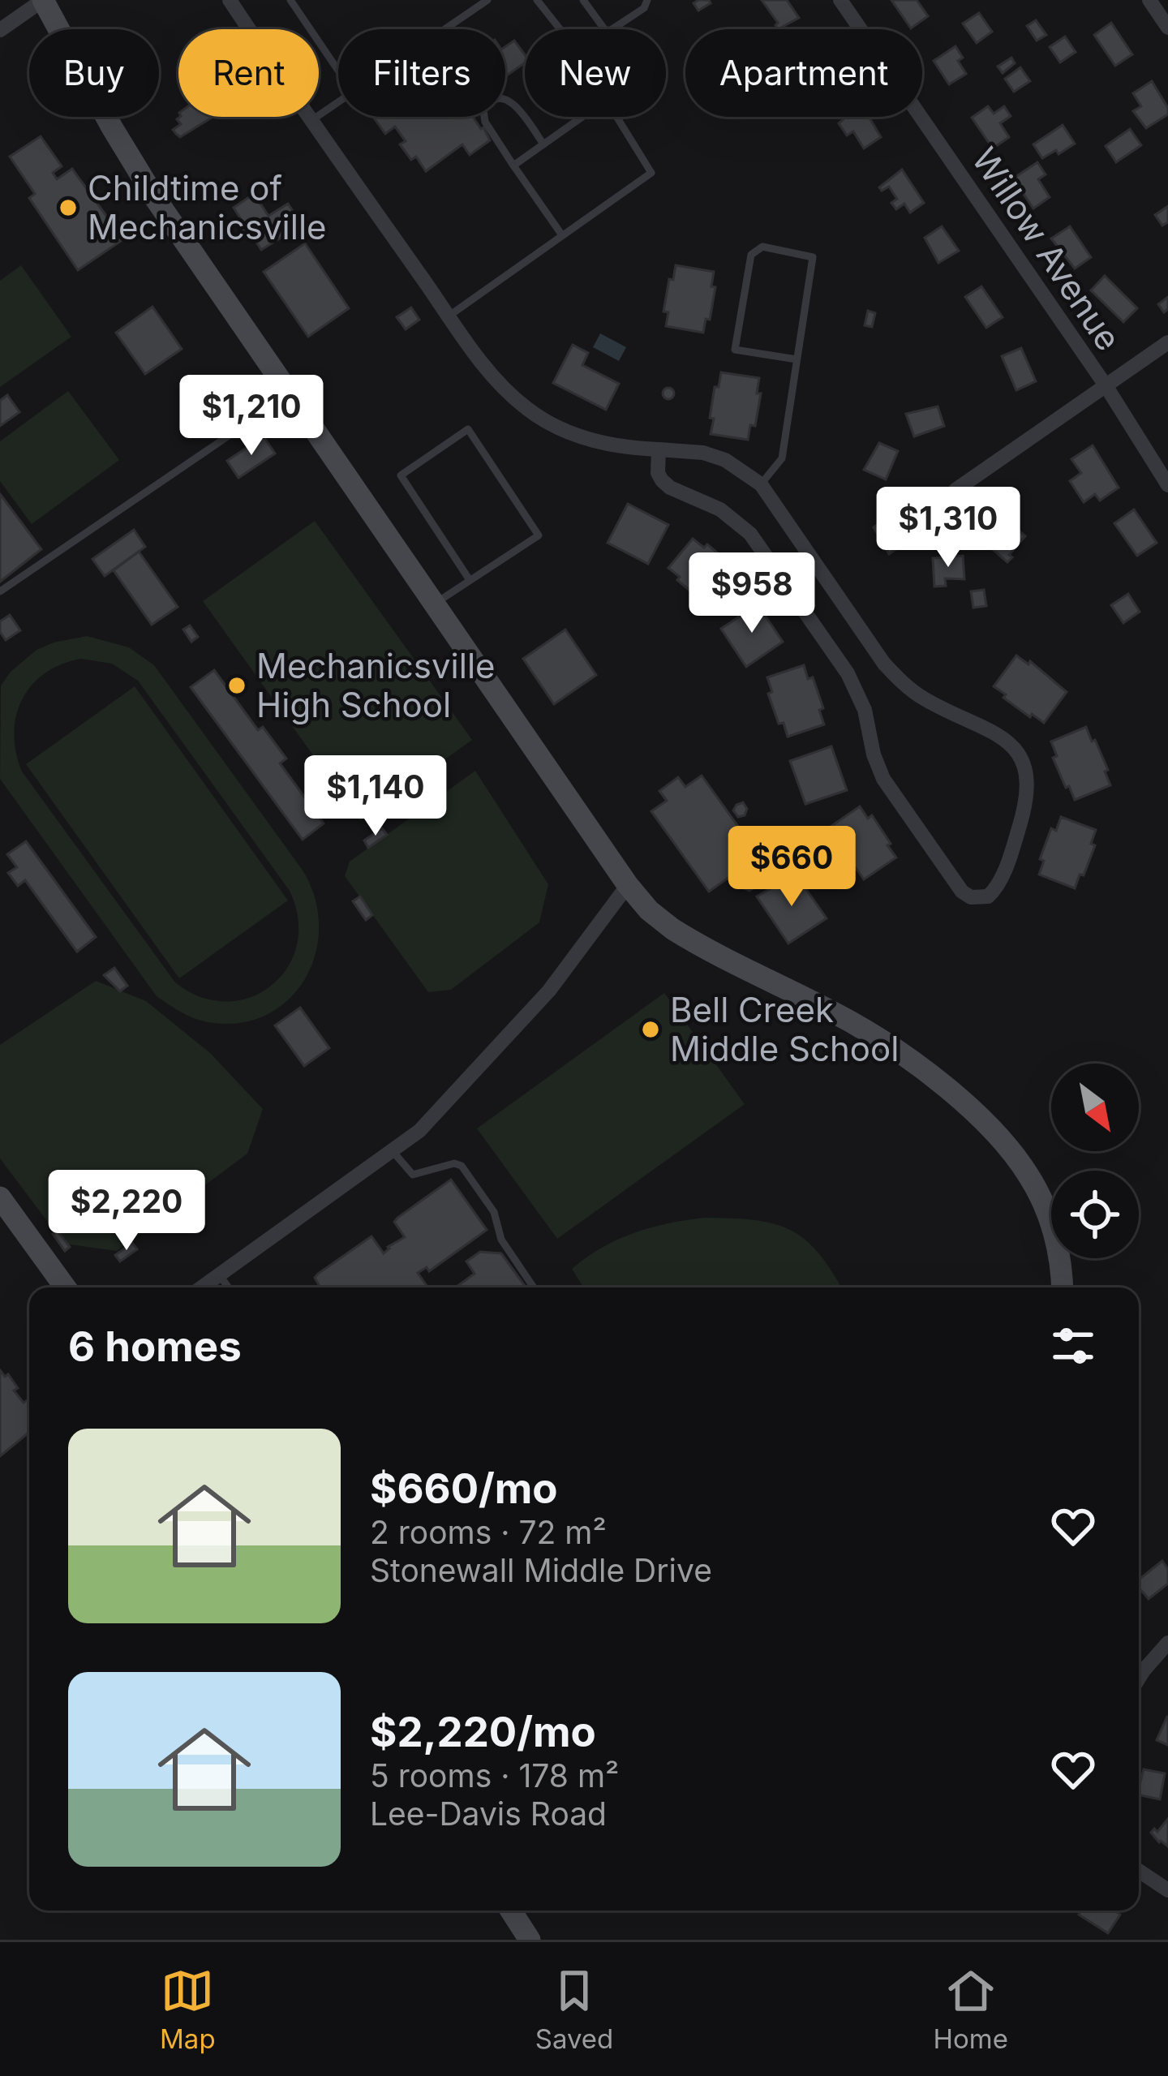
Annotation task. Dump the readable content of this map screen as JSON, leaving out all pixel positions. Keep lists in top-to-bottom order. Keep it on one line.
{"streets":{"street":["Willow Avenue"]},"places":["Childtime of Mechanicsville","Mechanicsville High School","Bell Creek Middle School"],"north":"bottom right","page":{"chip":["Buy","Rent","Filters","New","Apartment"],"price":["$1,210","$1,310","$958","$1,140","$660","$2,220"],"heading":"6 homes","list":[{"name":"$660/mo","note":"2 rooms · 72 m² · Stonewall Middle Drive"},{"name":"$2,220/mo","note":"5 rooms · 178 m² · Lee-Davis Road"}],"tabs":["Map","Saved","Home"]}}
